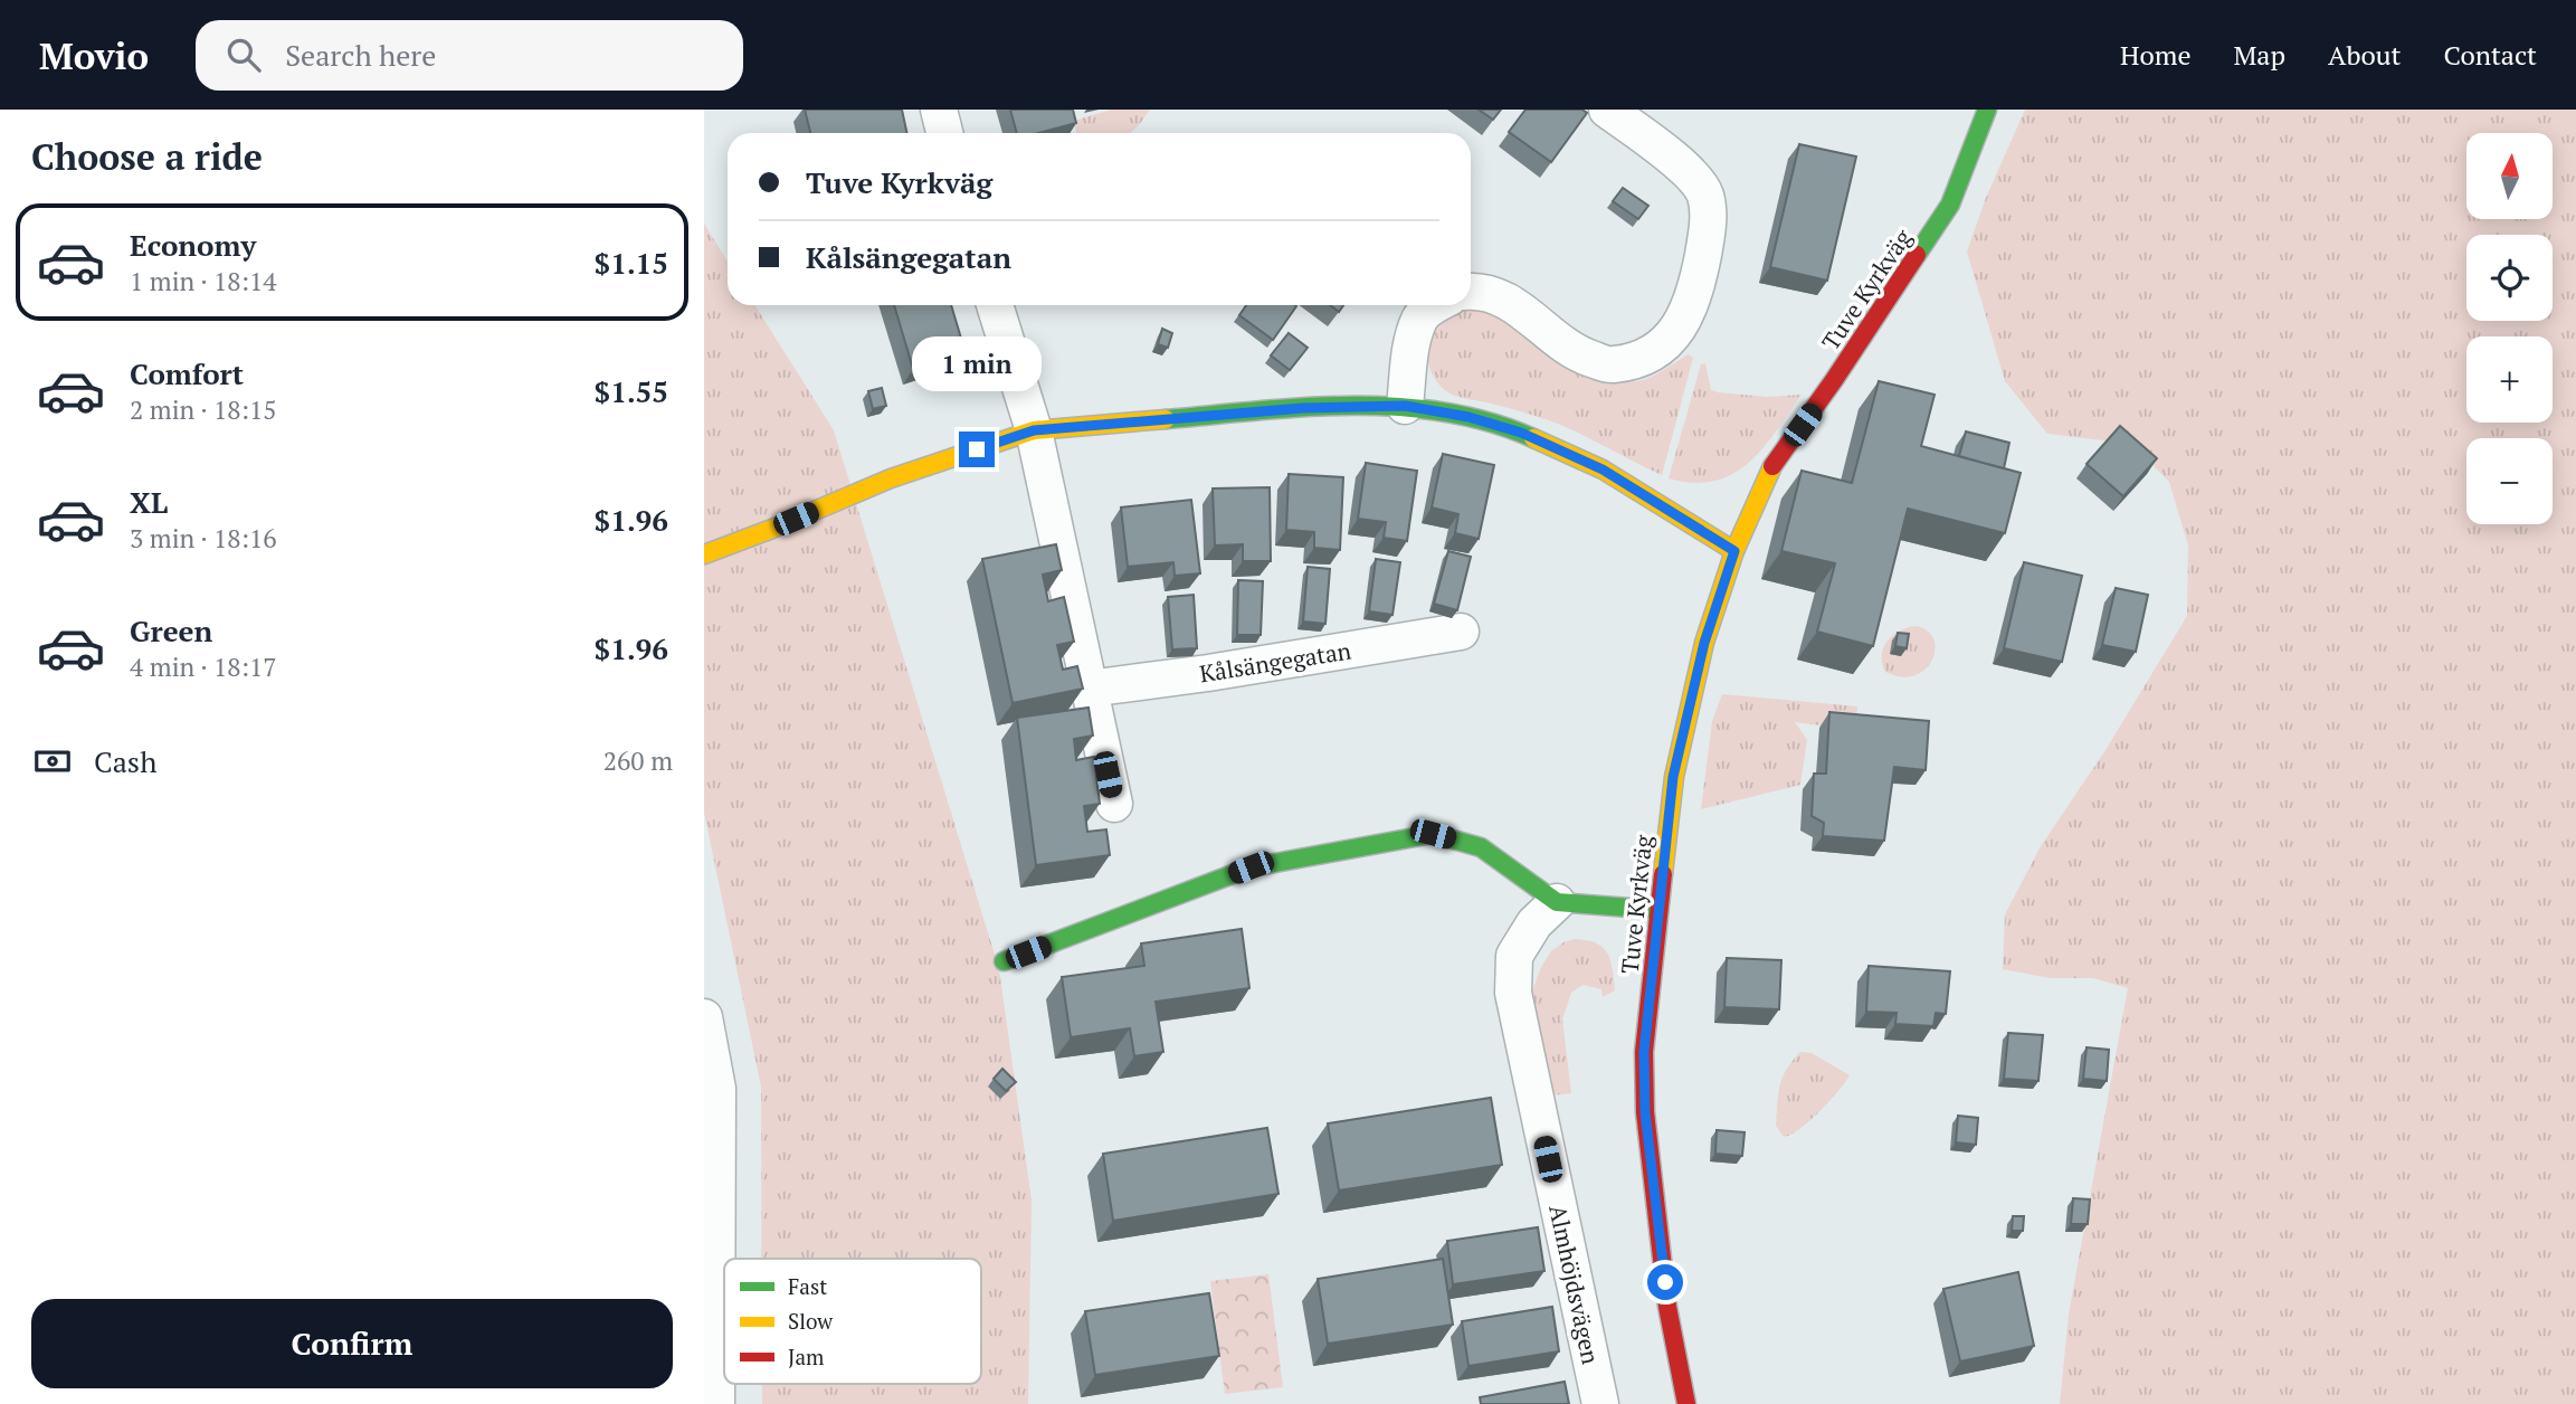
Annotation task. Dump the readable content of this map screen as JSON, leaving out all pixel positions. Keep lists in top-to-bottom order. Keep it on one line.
{"streets":{"street":["Tuve Kyrkväg","Kålsängegatan","Almhöjdsvägen"]},"legend":["Fast","Slow","Jam"],"north":"top","page":{"header":"Movio","search":"Search here","nav":["Home","Map","About","Contact"],"heading":"Choose a ride","map_buttons":["+","−"],"banner":["Tuve Kyrkväg","Kålsängegatan"],"list":[{"name":"Economy","note":"1 min · 18:14","value":"$1.15"},{"name":"Comfort","note":"2 min · 18:15","value":"$1.55"},{"name":"XL","note":"3 min · 18:16","value":"$1.96"},{"name":"Green","note":"4 min · 18:17","value":"$1.96"}],"bubble":"1 min","pay":["Cash","260 m"],"buttons":"Confirm"}}
